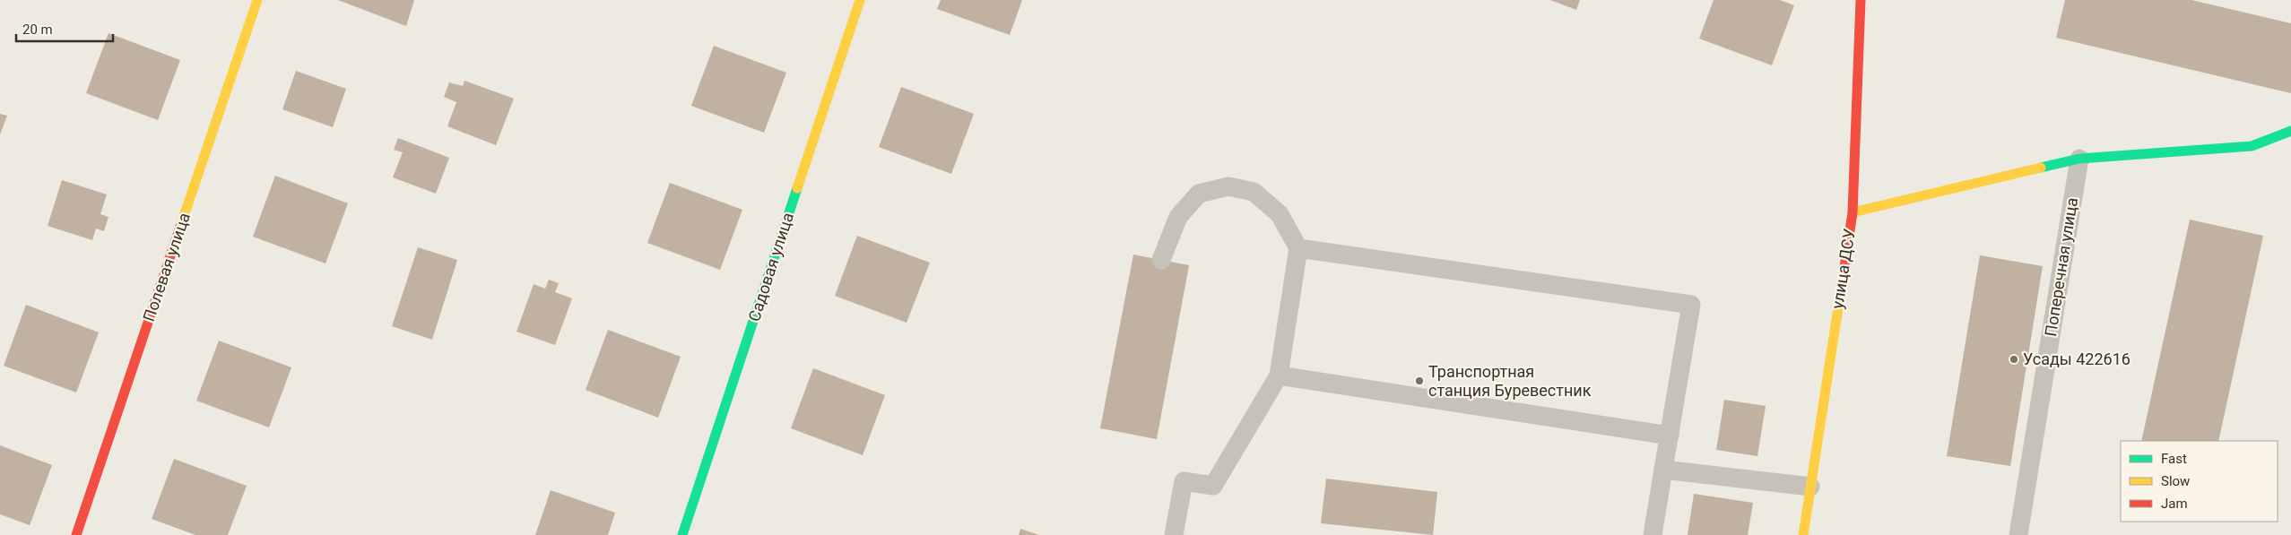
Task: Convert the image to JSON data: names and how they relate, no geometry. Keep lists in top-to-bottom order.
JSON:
{
  "streets": {
    "street": ["Полевая улица", "Садовая улица", "улица ДСУ"],
    "lane": ["Поперечная улица"]
  },
  "places": ["Усады 422616", "Транспортная станция Буревестник"],
  "legend": ["Fast", "Slow", "Jam"],
  "scale_bar": "20 m"
}
